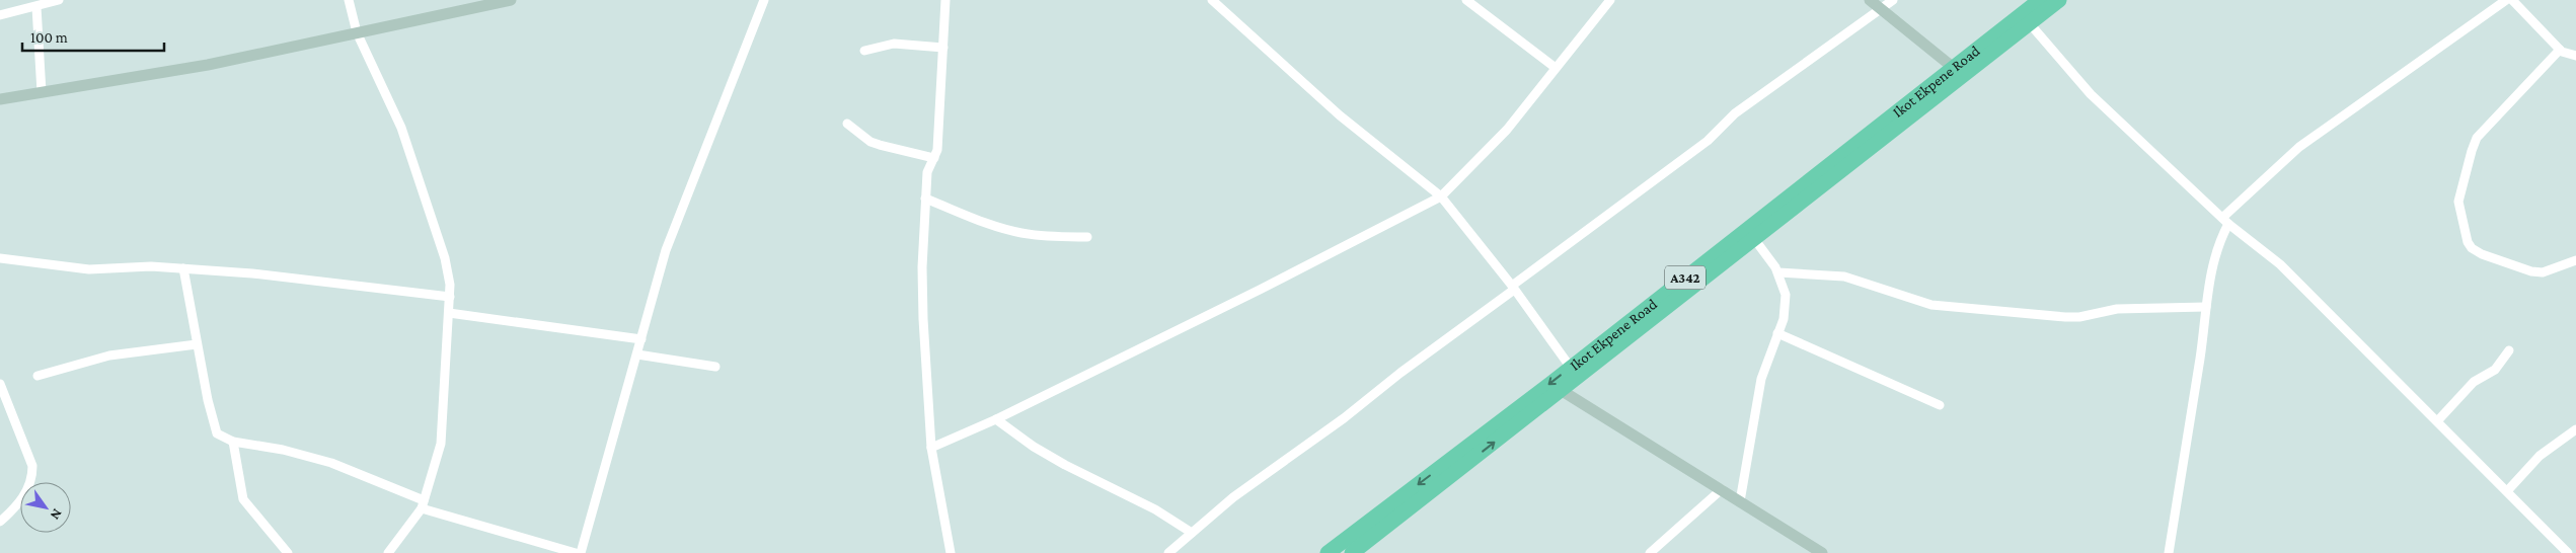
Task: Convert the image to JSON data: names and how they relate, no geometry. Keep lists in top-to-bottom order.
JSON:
{
  "streets": {
    "highway": ["Ikot Ekpene Road", "A342"]
  },
  "scale_bar": "100 m",
  "north": "bottom right"
}
